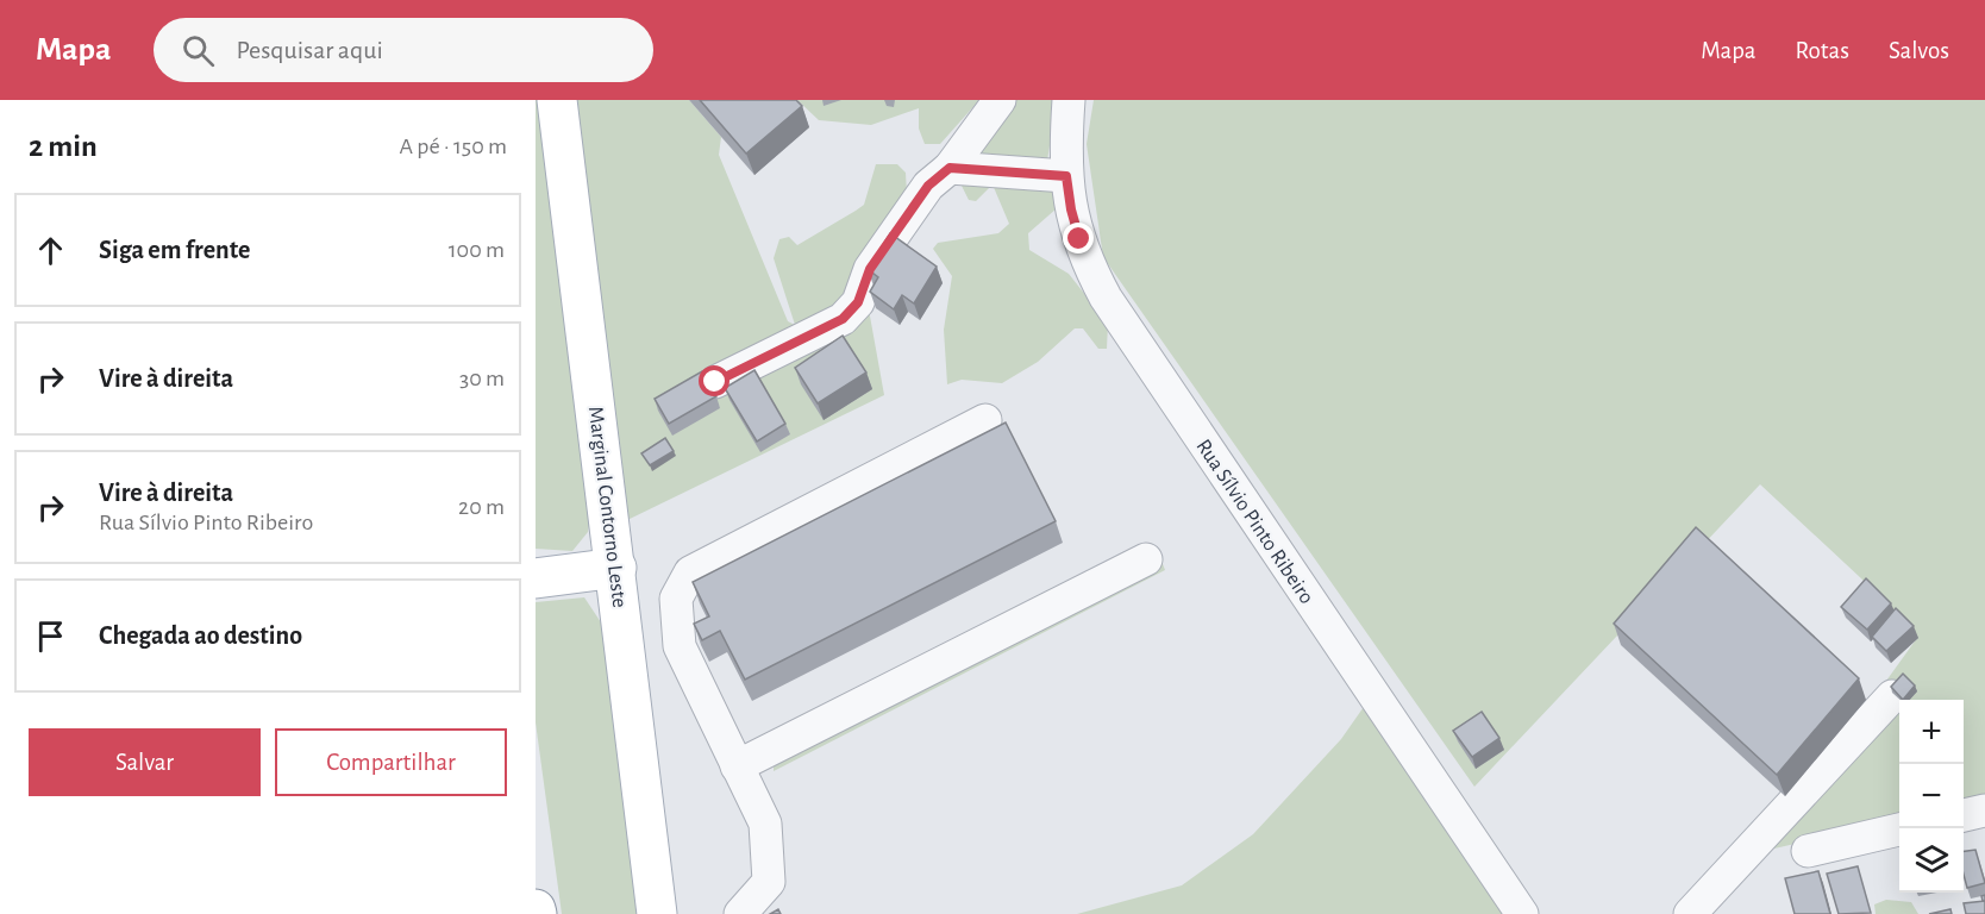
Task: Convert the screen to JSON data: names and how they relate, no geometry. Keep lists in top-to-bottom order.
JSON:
{
  "streets": {
    "main road": ["Marginal Contorno Leste"],
    "street": ["Rua Sílvio Pinto Ribeiro"]
  },
  "page": {
    "header": "Mapa",
    "search": "Pesquisar aqui",
    "nav": ["Mapa", "Rotas", "Salvos"],
    "heading": ["2 min", "A pé · 150 m"],
    "list": [
      ["Siga em frente", "100 m"],
      ["Vire à direita", "30 m"],
      ["Vire à direita", "Rua Sílvio Pinto Ribeiro", "20 m"],
      "Chegada ao destino"
    ],
    "map_buttons": ["+", "−"],
    "buttons": ["Salvar", "Compartilhar"]
  }
}
